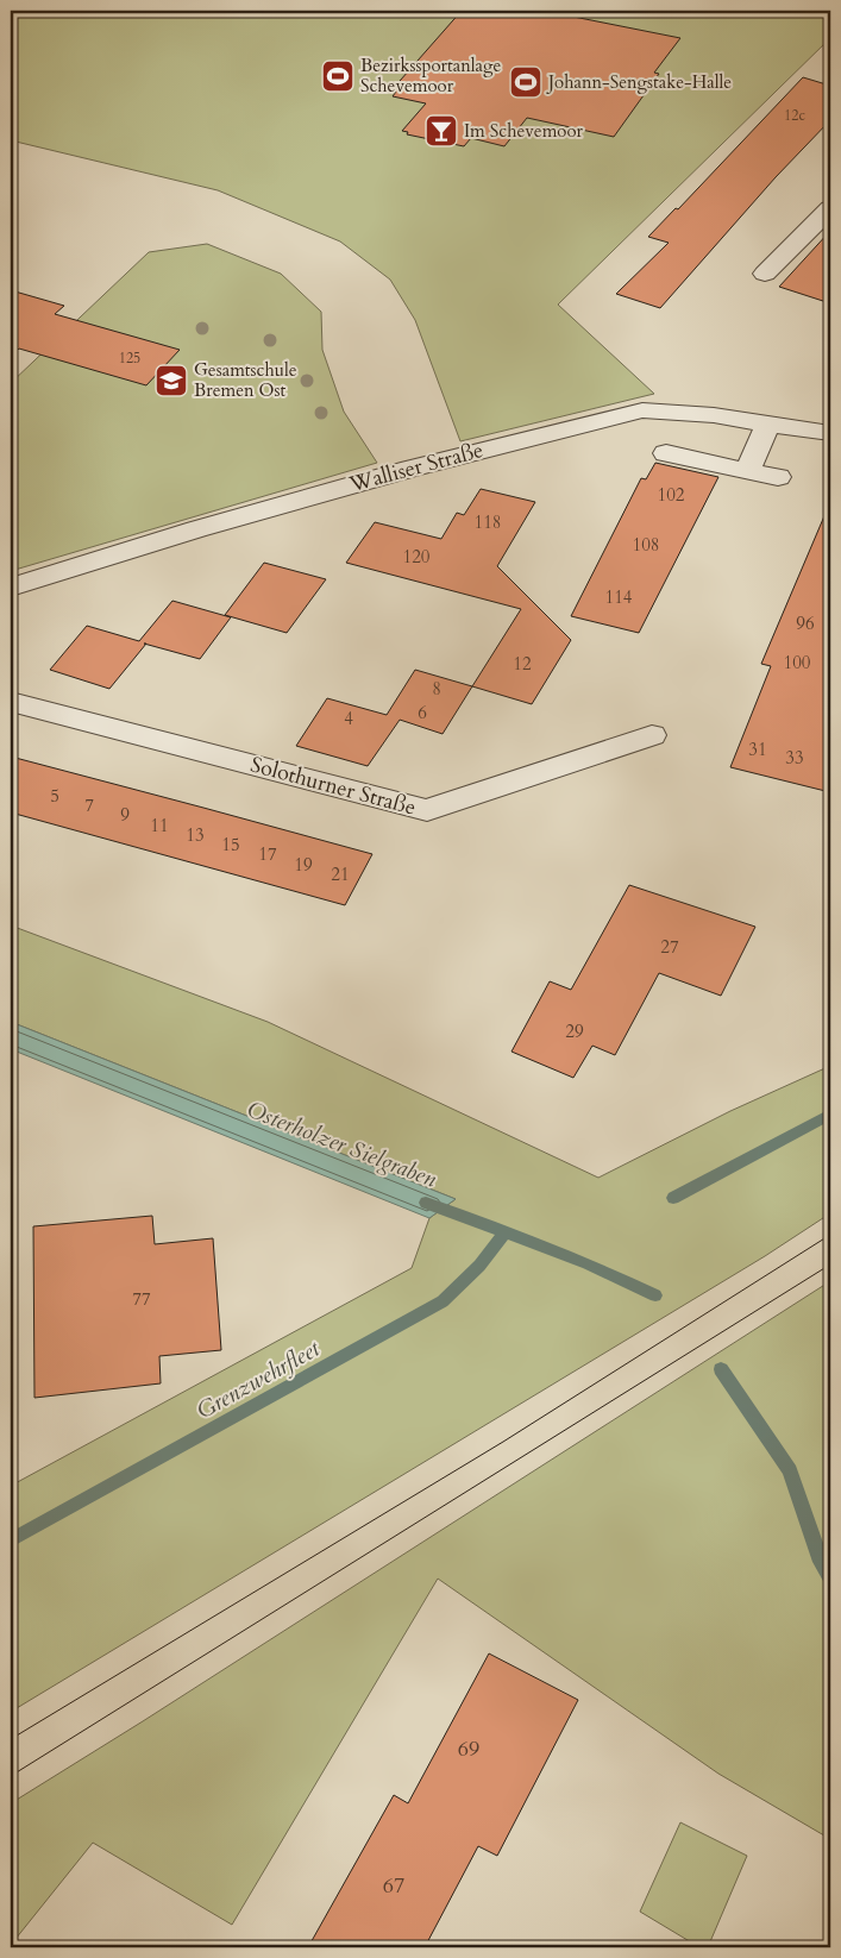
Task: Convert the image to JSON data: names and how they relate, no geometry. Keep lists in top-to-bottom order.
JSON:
{
  "streets": {
    "street": ["Walliser Straße", "Solothurner Straße"]
  },
  "water": ["Osterholzer Sielgraben", "Grenzwehrfleet"],
  "places": {
    "sports": ["Bezirkssportanlage Schevemoor", "Johann-Sengstake-Halle"],
    "bar": ["Im Schevemoor"],
    "school or university": ["Gesamtschule Bremen Ost"]
  },
  "house_numbers": [
    "12c",
    "125",
    "102",
    "118",
    "108",
    "120",
    "114",
    "96",
    "100",
    "12",
    "8",
    "6",
    "4",
    "31",
    "33",
    "5",
    "7",
    "9",
    "11",
    "13",
    "15",
    "17",
    "19",
    "21",
    "27",
    "29",
    "77",
    "69",
    "67"
  ]
}
